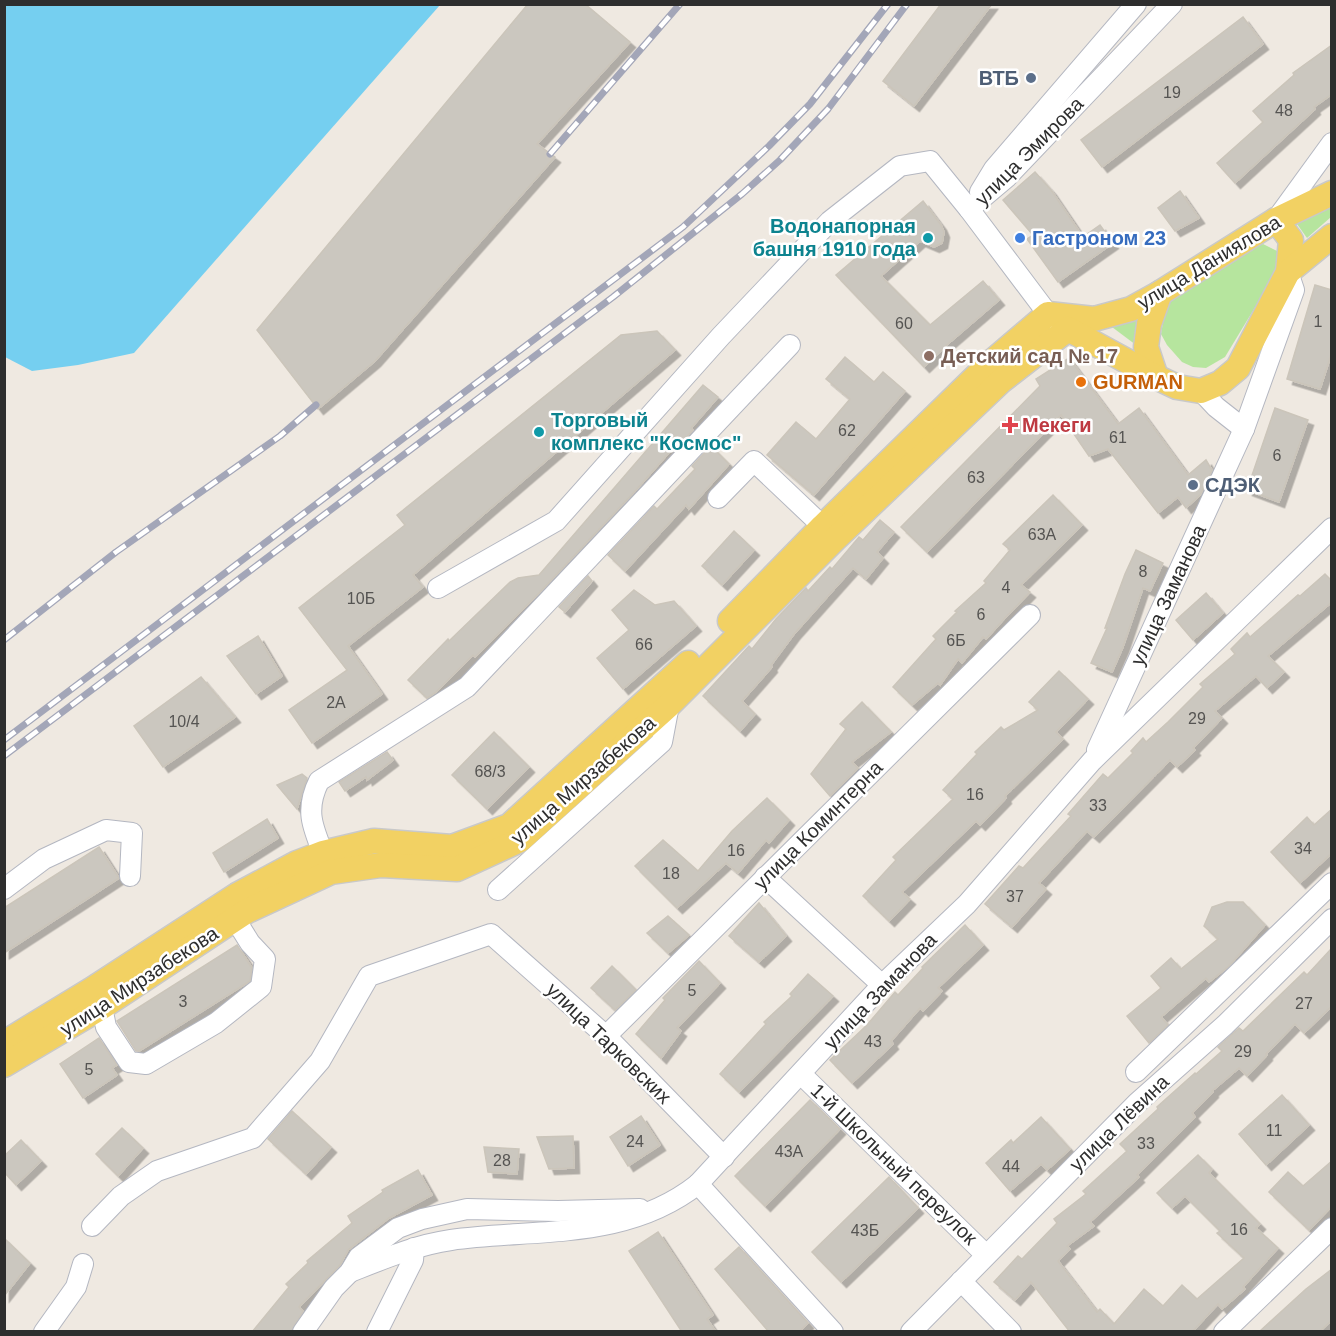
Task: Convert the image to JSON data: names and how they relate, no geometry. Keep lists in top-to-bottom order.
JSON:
{
  "streets": {
    "main road": ["улица Даниялова", "улица Мирзабекова"],
    "street": [
      "улица Эмирова",
      "улица Заманова",
      "улица Коминтерна",
      "улица Тарковских",
      "улица Лёвина",
      "1-й Школьный переулок"
    ]
  },
  "crossings": [
    ["улица Даниялова", "улица Мирзабекова"],
    ["улица Заманова", "улица Тарковских"],
    ["улица Заманова", "1-й Школьный переулок"],
    ["улица Коминтерна", "улица Тарковских"],
    ["улица Лёвина", "1-й Школьный переулок"]
  ],
  "places": {
    "other": [
      "ВТБ",
      "Водонапорная башня 1910 года",
      "Гастроном 23",
      "Детский сад № 17",
      "GURMAN",
      "Торговый комплекс \"Космос\"",
      "СДЭК"
    ],
    "health": ["Мекеги"]
  },
  "house_numbers": [
    "19",
    "48",
    "1",
    "60",
    "62",
    "61",
    "6",
    "63",
    "63А",
    "8",
    "4",
    "10Б",
    "6",
    "6Б",
    "66",
    "2А",
    "29",
    "10/4",
    "68/3",
    "16",
    "33",
    "34",
    "16",
    "18",
    "37",
    "5",
    "3",
    "27",
    "43",
    "29",
    "5",
    "11",
    "24",
    "33",
    "43А",
    "28",
    "44",
    "16",
    "43Б"
  ]
}
